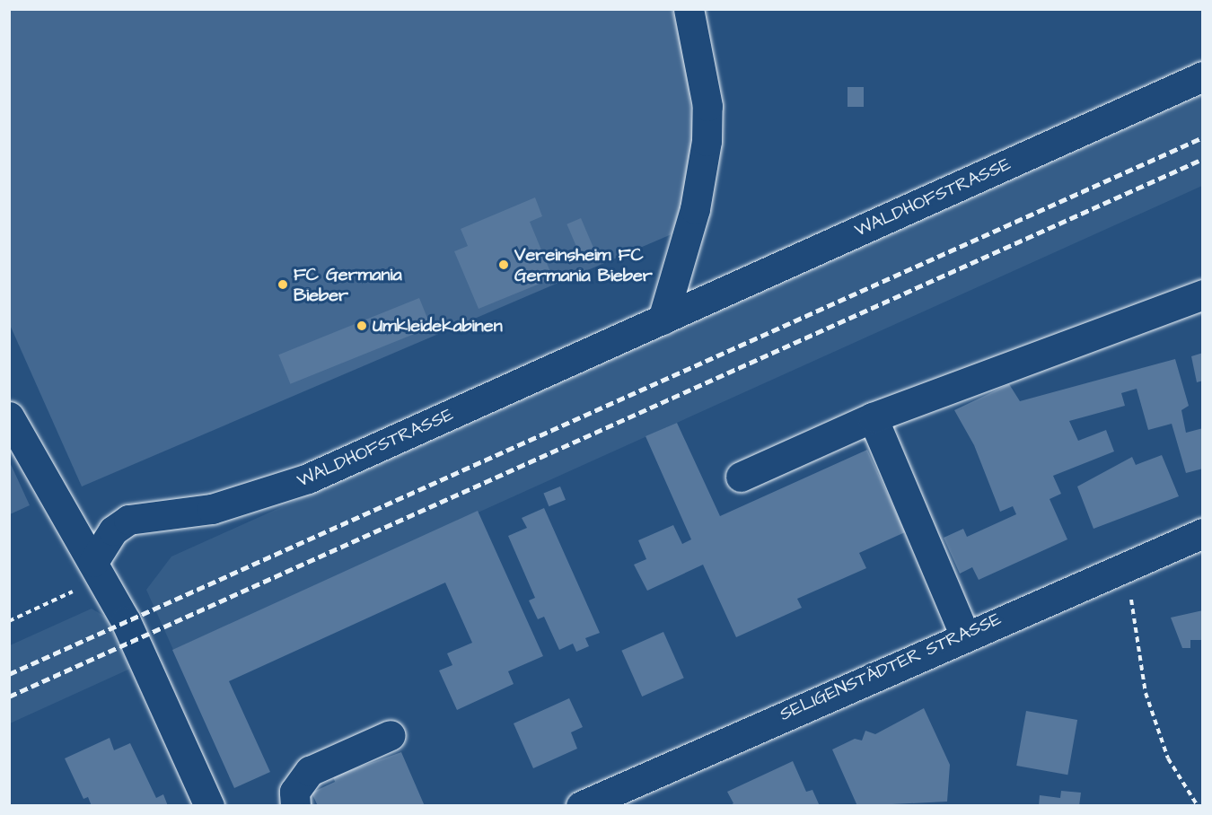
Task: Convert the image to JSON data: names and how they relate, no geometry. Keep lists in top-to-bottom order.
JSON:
{
  "streets": {
    "street": ["WALDHOFSTRASSE", "SELIGENSTÄDTER STRASSE"]
  },
  "places": ["Vereinsheim FC Germania Bieber", "FC Germania Bieber", "Umkleidekabinen"]
}
